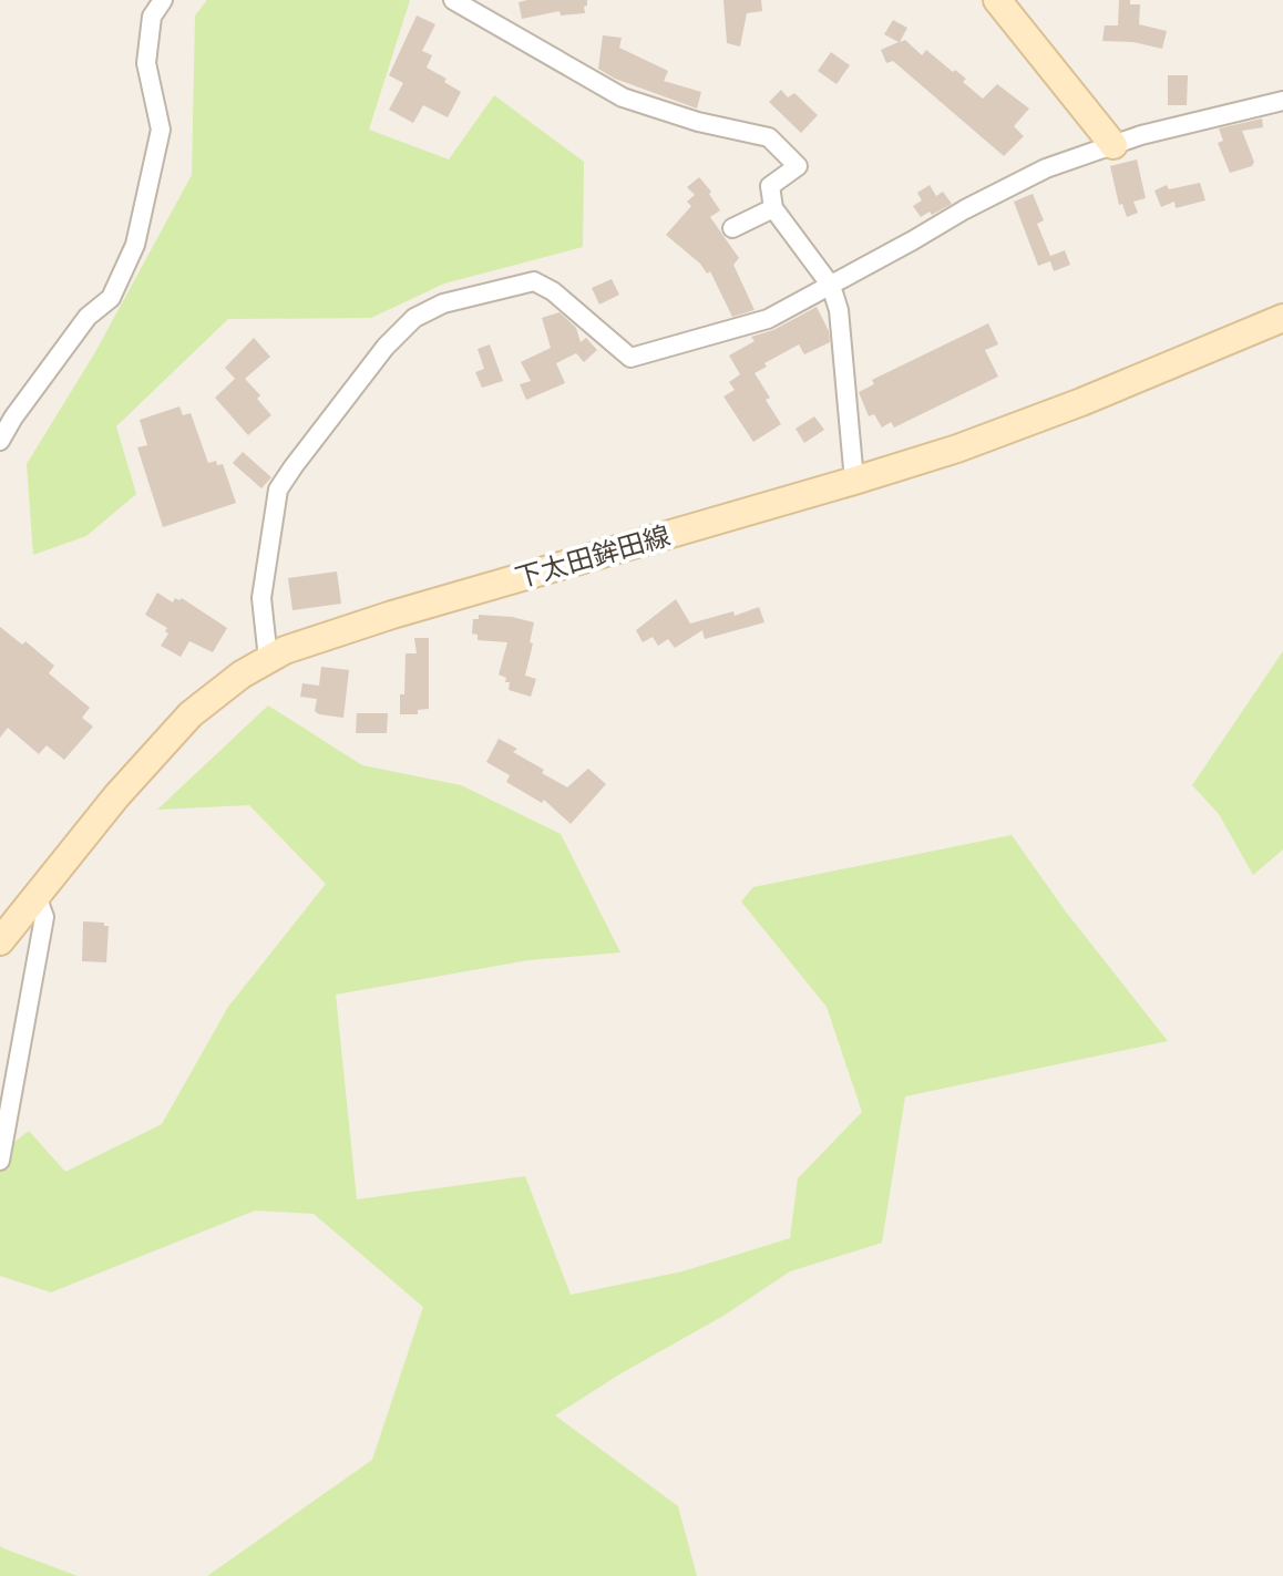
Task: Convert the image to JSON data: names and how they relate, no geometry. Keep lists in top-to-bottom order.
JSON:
{
  "streets": {
    "main road": ["下太田鉾田線"]
  }
}
